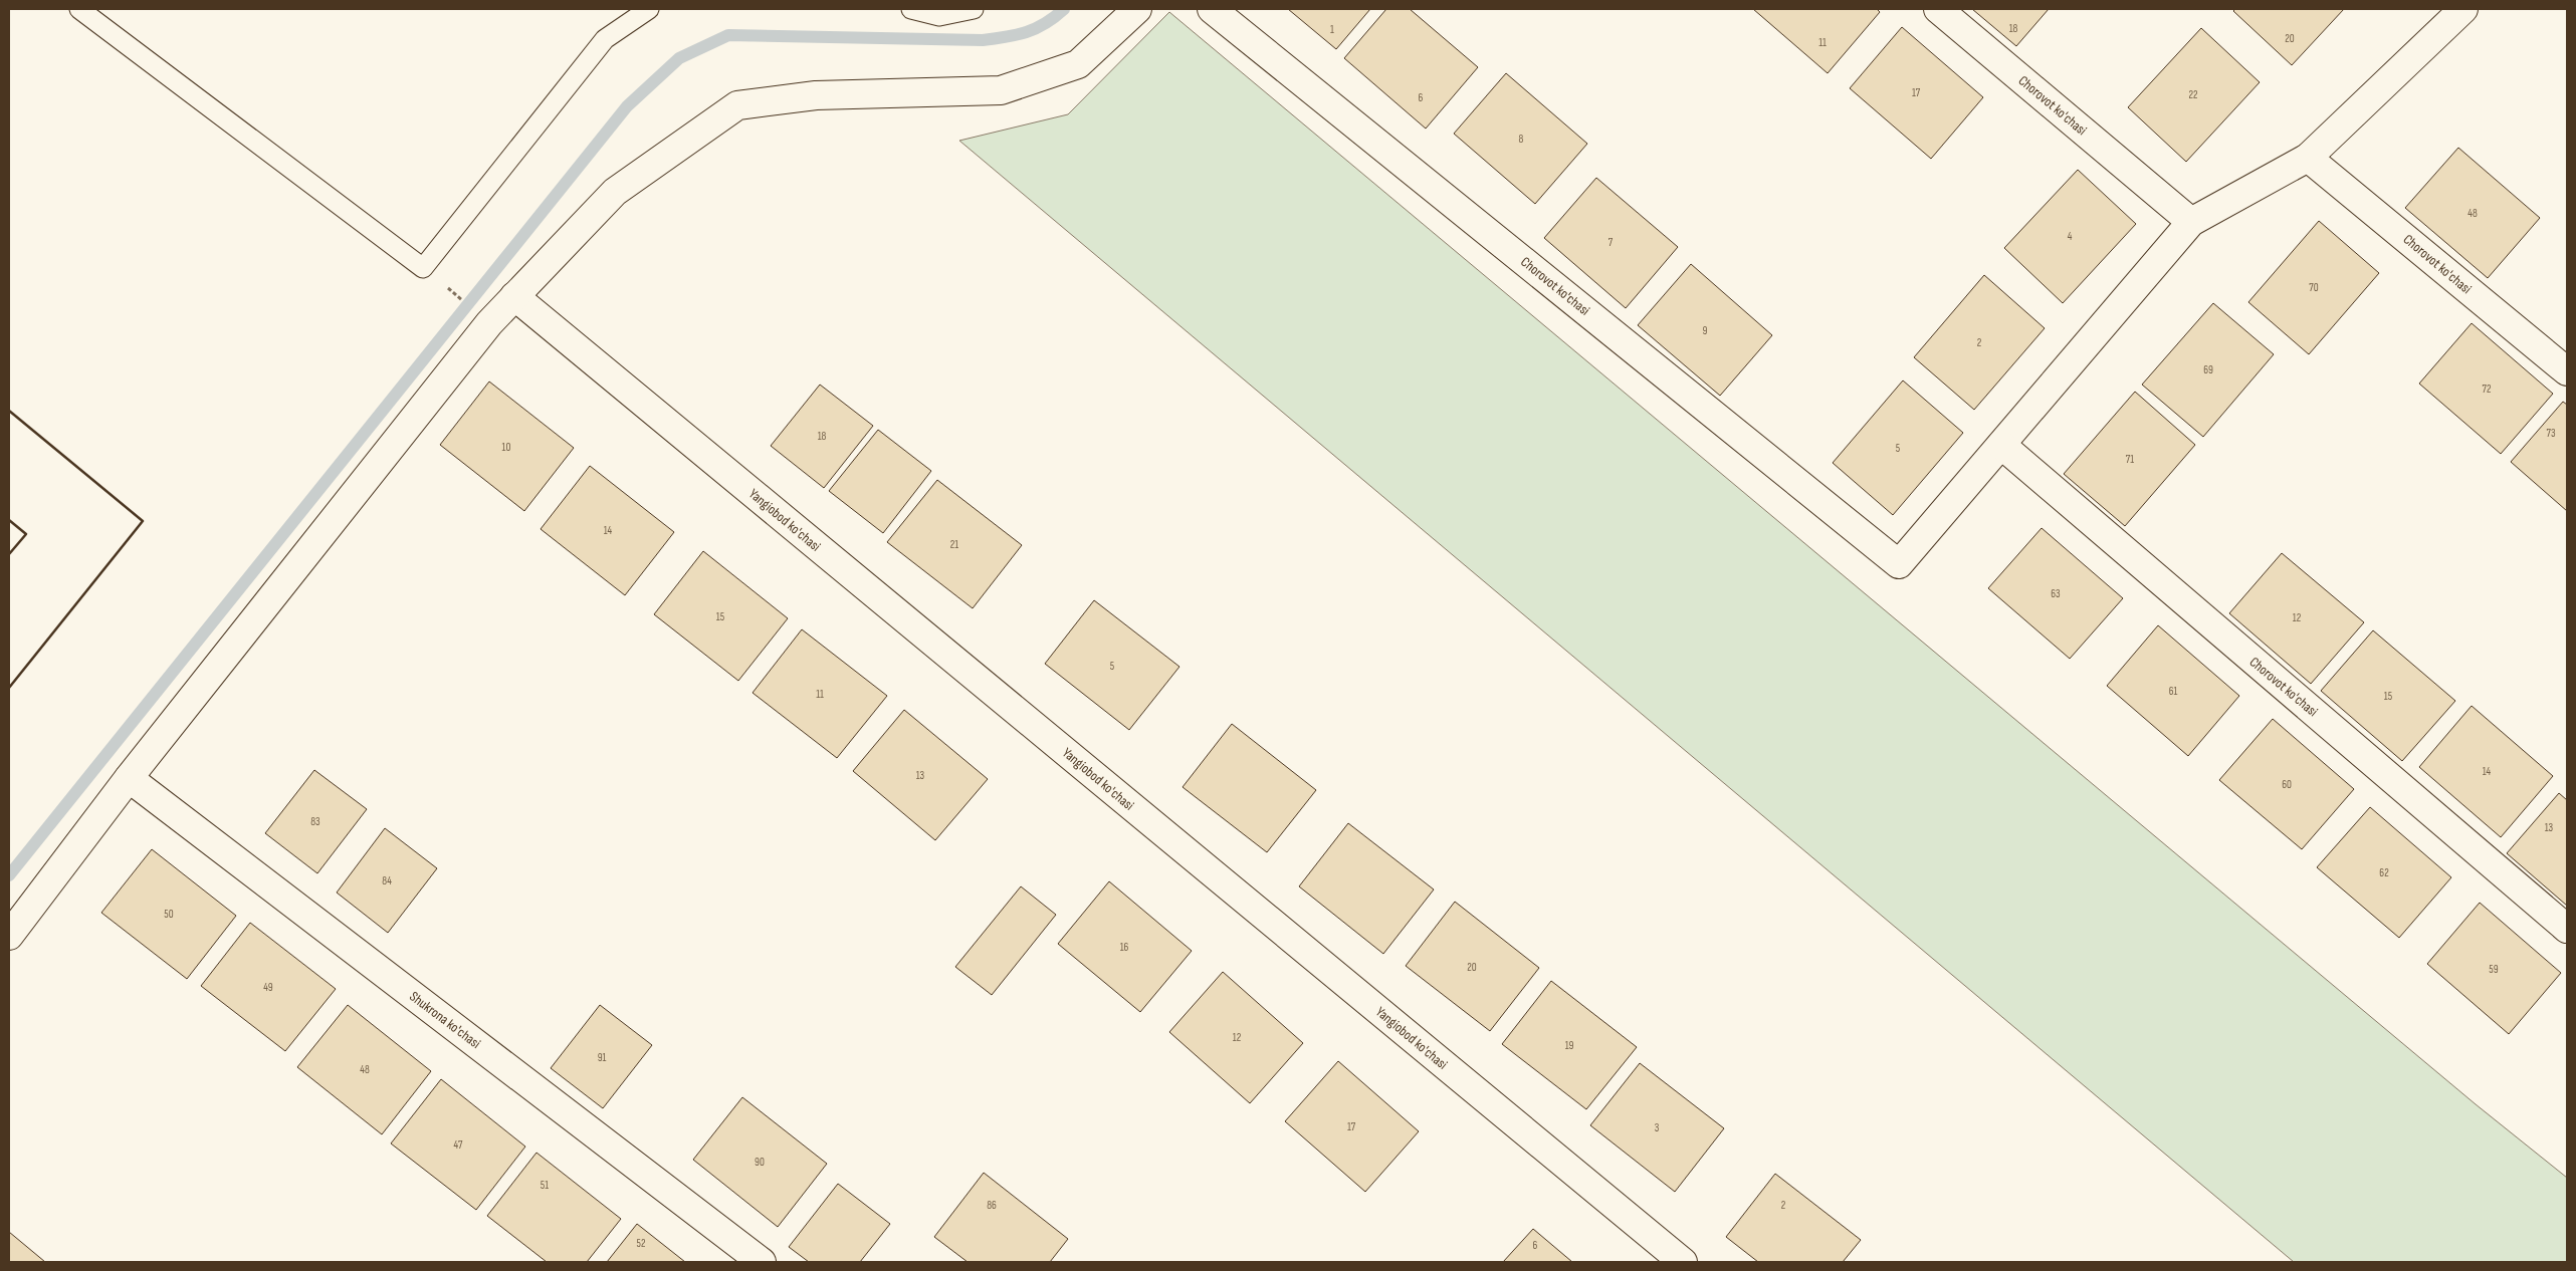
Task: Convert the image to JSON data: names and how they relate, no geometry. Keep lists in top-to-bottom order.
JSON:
{
  "streets": {
    "street": ["Chorovot ko'chasi", "Yangiobod ko'chasi", "Shukrona ko'chasi"]
  },
  "house_numbers": [
    "18",
    "1",
    "20",
    "11",
    "17",
    "22",
    "6",
    "8",
    "48",
    "4",
    "7",
    "70",
    "9",
    "2",
    "69",
    "72",
    "73",
    "18",
    "10",
    "5",
    "71",
    "14",
    "21",
    "63",
    "15",
    "12",
    "5",
    "61",
    "11",
    "15",
    "14",
    "13",
    "60",
    "83",
    "13",
    "62",
    "84",
    "50",
    "16",
    "20",
    "59",
    "49",
    "12",
    "19",
    "91",
    "48",
    "17",
    "3",
    "47",
    "90",
    "51",
    "86",
    "2",
    "52",
    "6"
  ]
}
